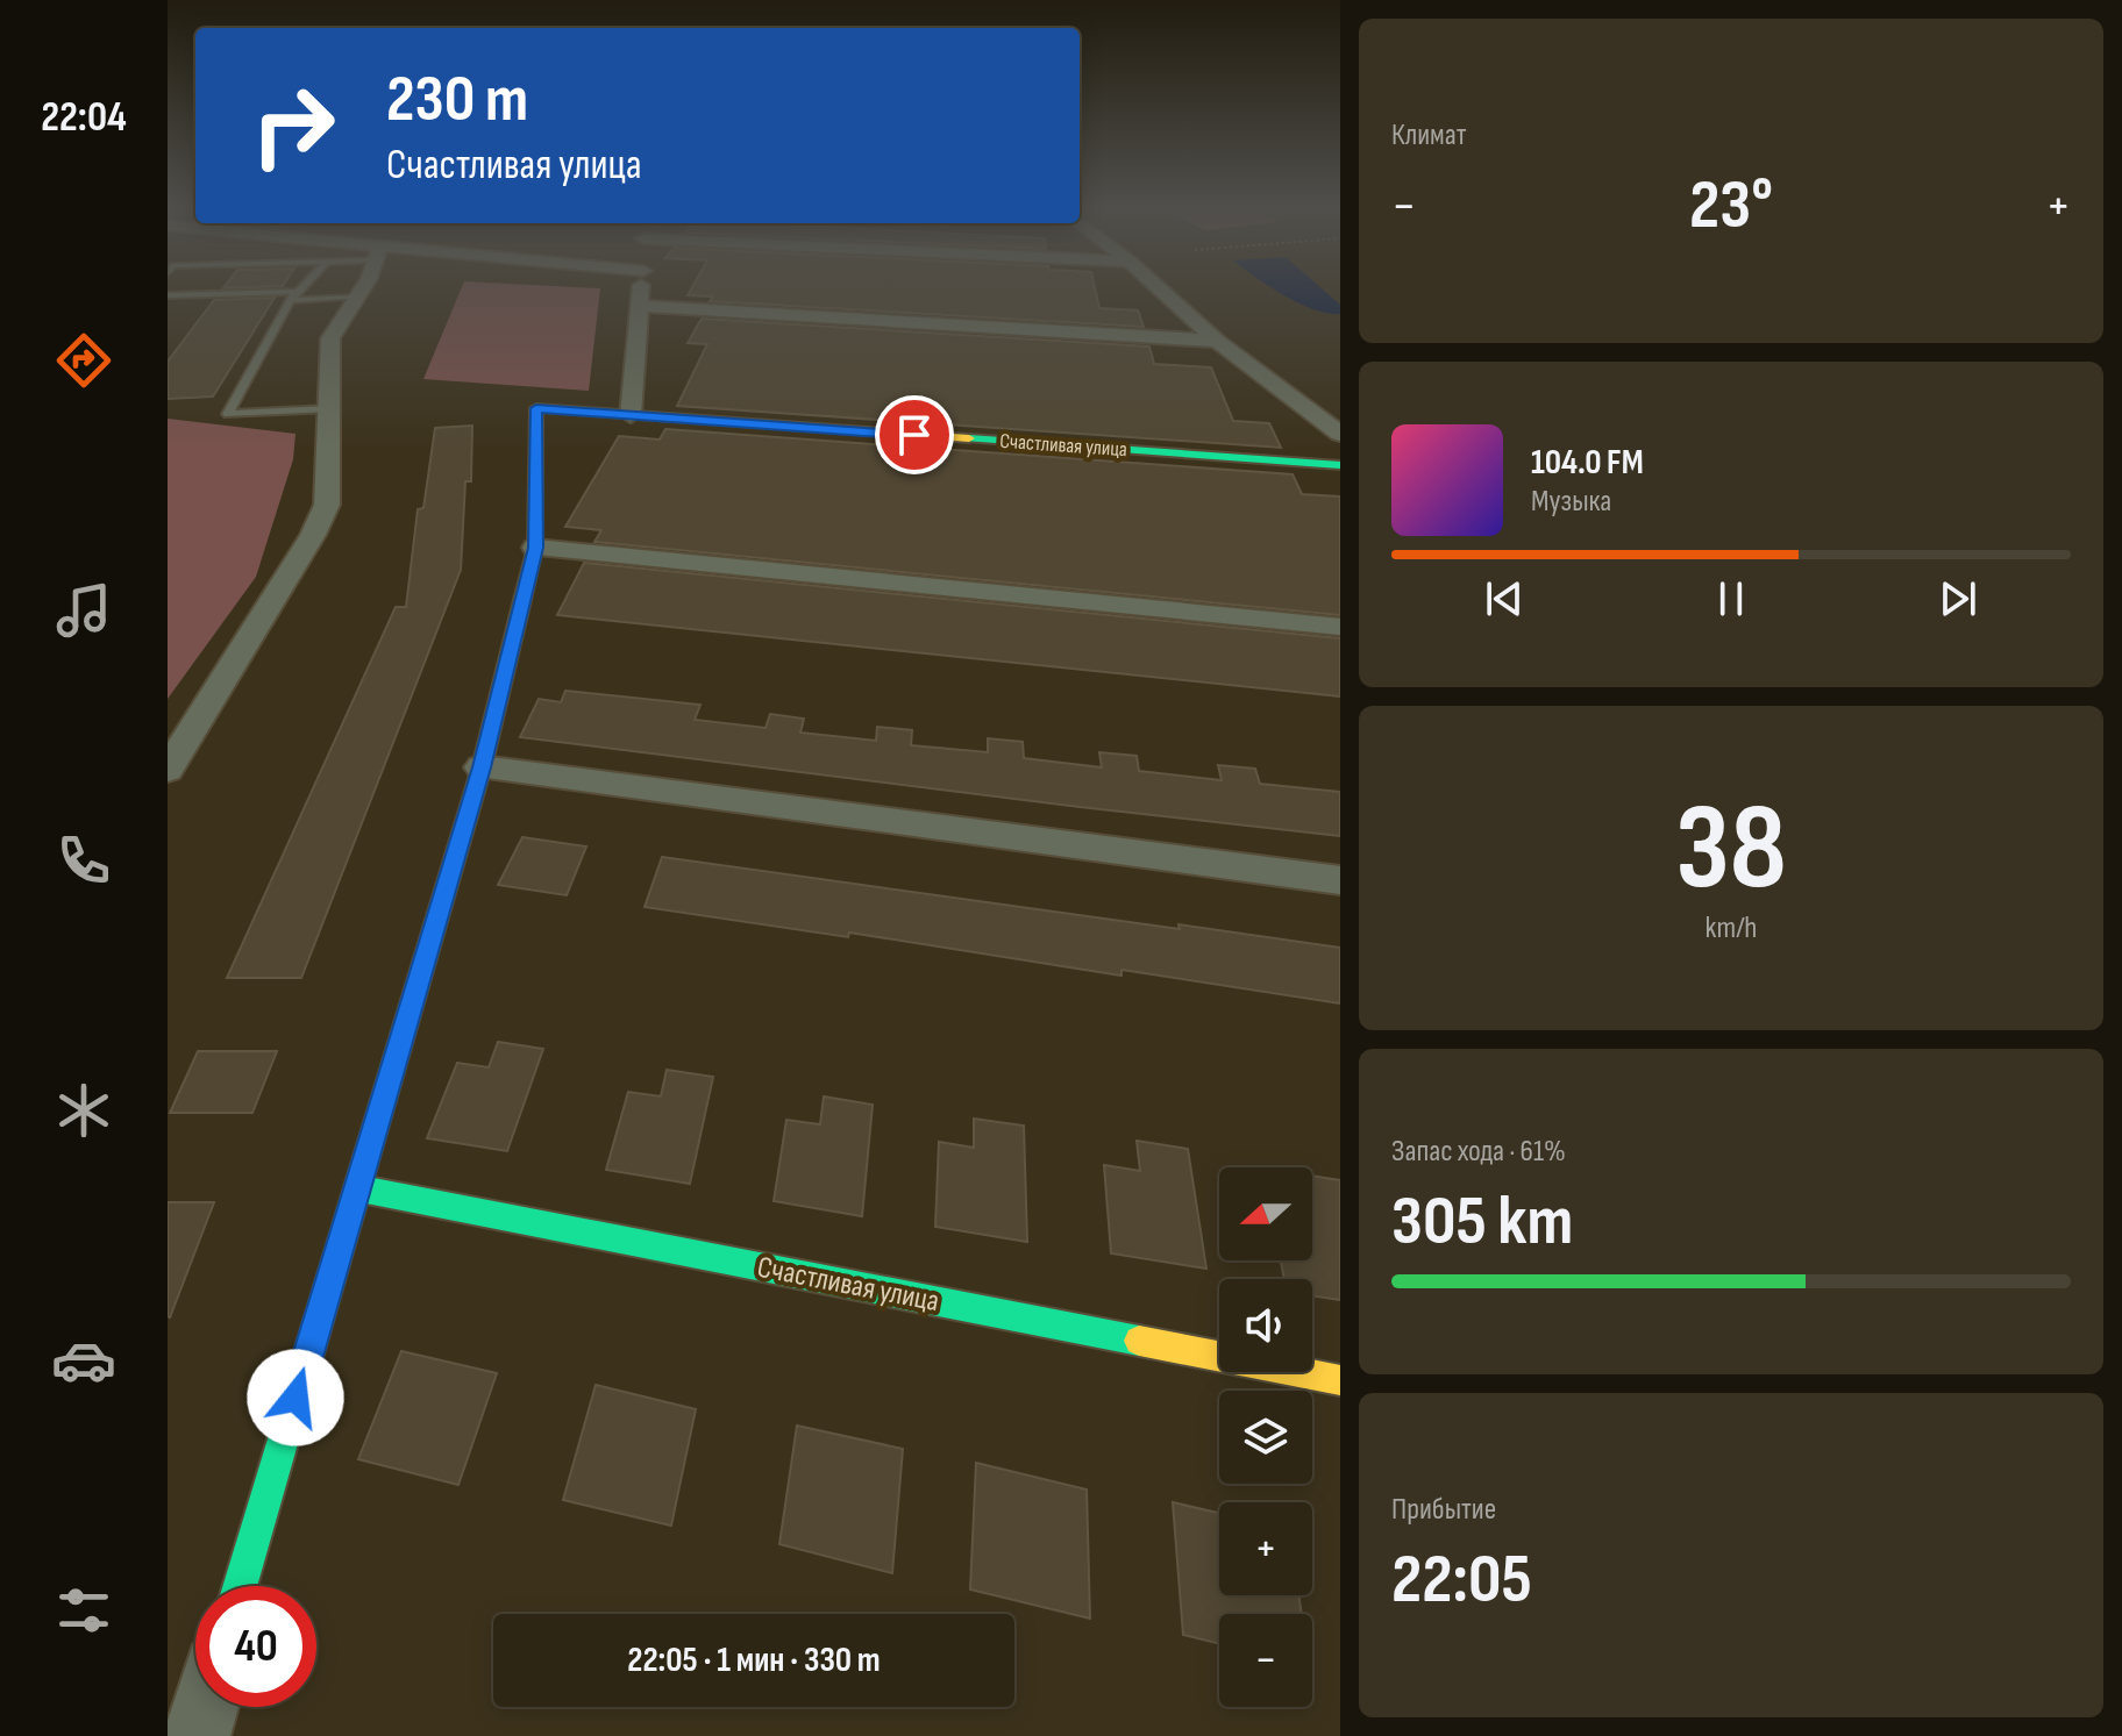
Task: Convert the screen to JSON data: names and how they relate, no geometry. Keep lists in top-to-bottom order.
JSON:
{
  "streets": {
    "street": ["Счастливая улица"]
  },
  "north": "left",
  "page": {
    "tabs": "22:04",
    "tile": [
      "Климат",
      ["38", "km/h"],
      ["Запас хода · 61%", "305 km"],
      ["Прибытие", "22:05"]
    ],
    "turn": ["230 m", "Счастливая улица"],
    "heat": ["−", "23°", "+"],
    "song": ["104.0 FM", "Музыка"],
    "map_buttons": ["+", "−"],
    "limit": "40",
    "trip": "22:05 · 1 мин · 330 m"
  }
}
